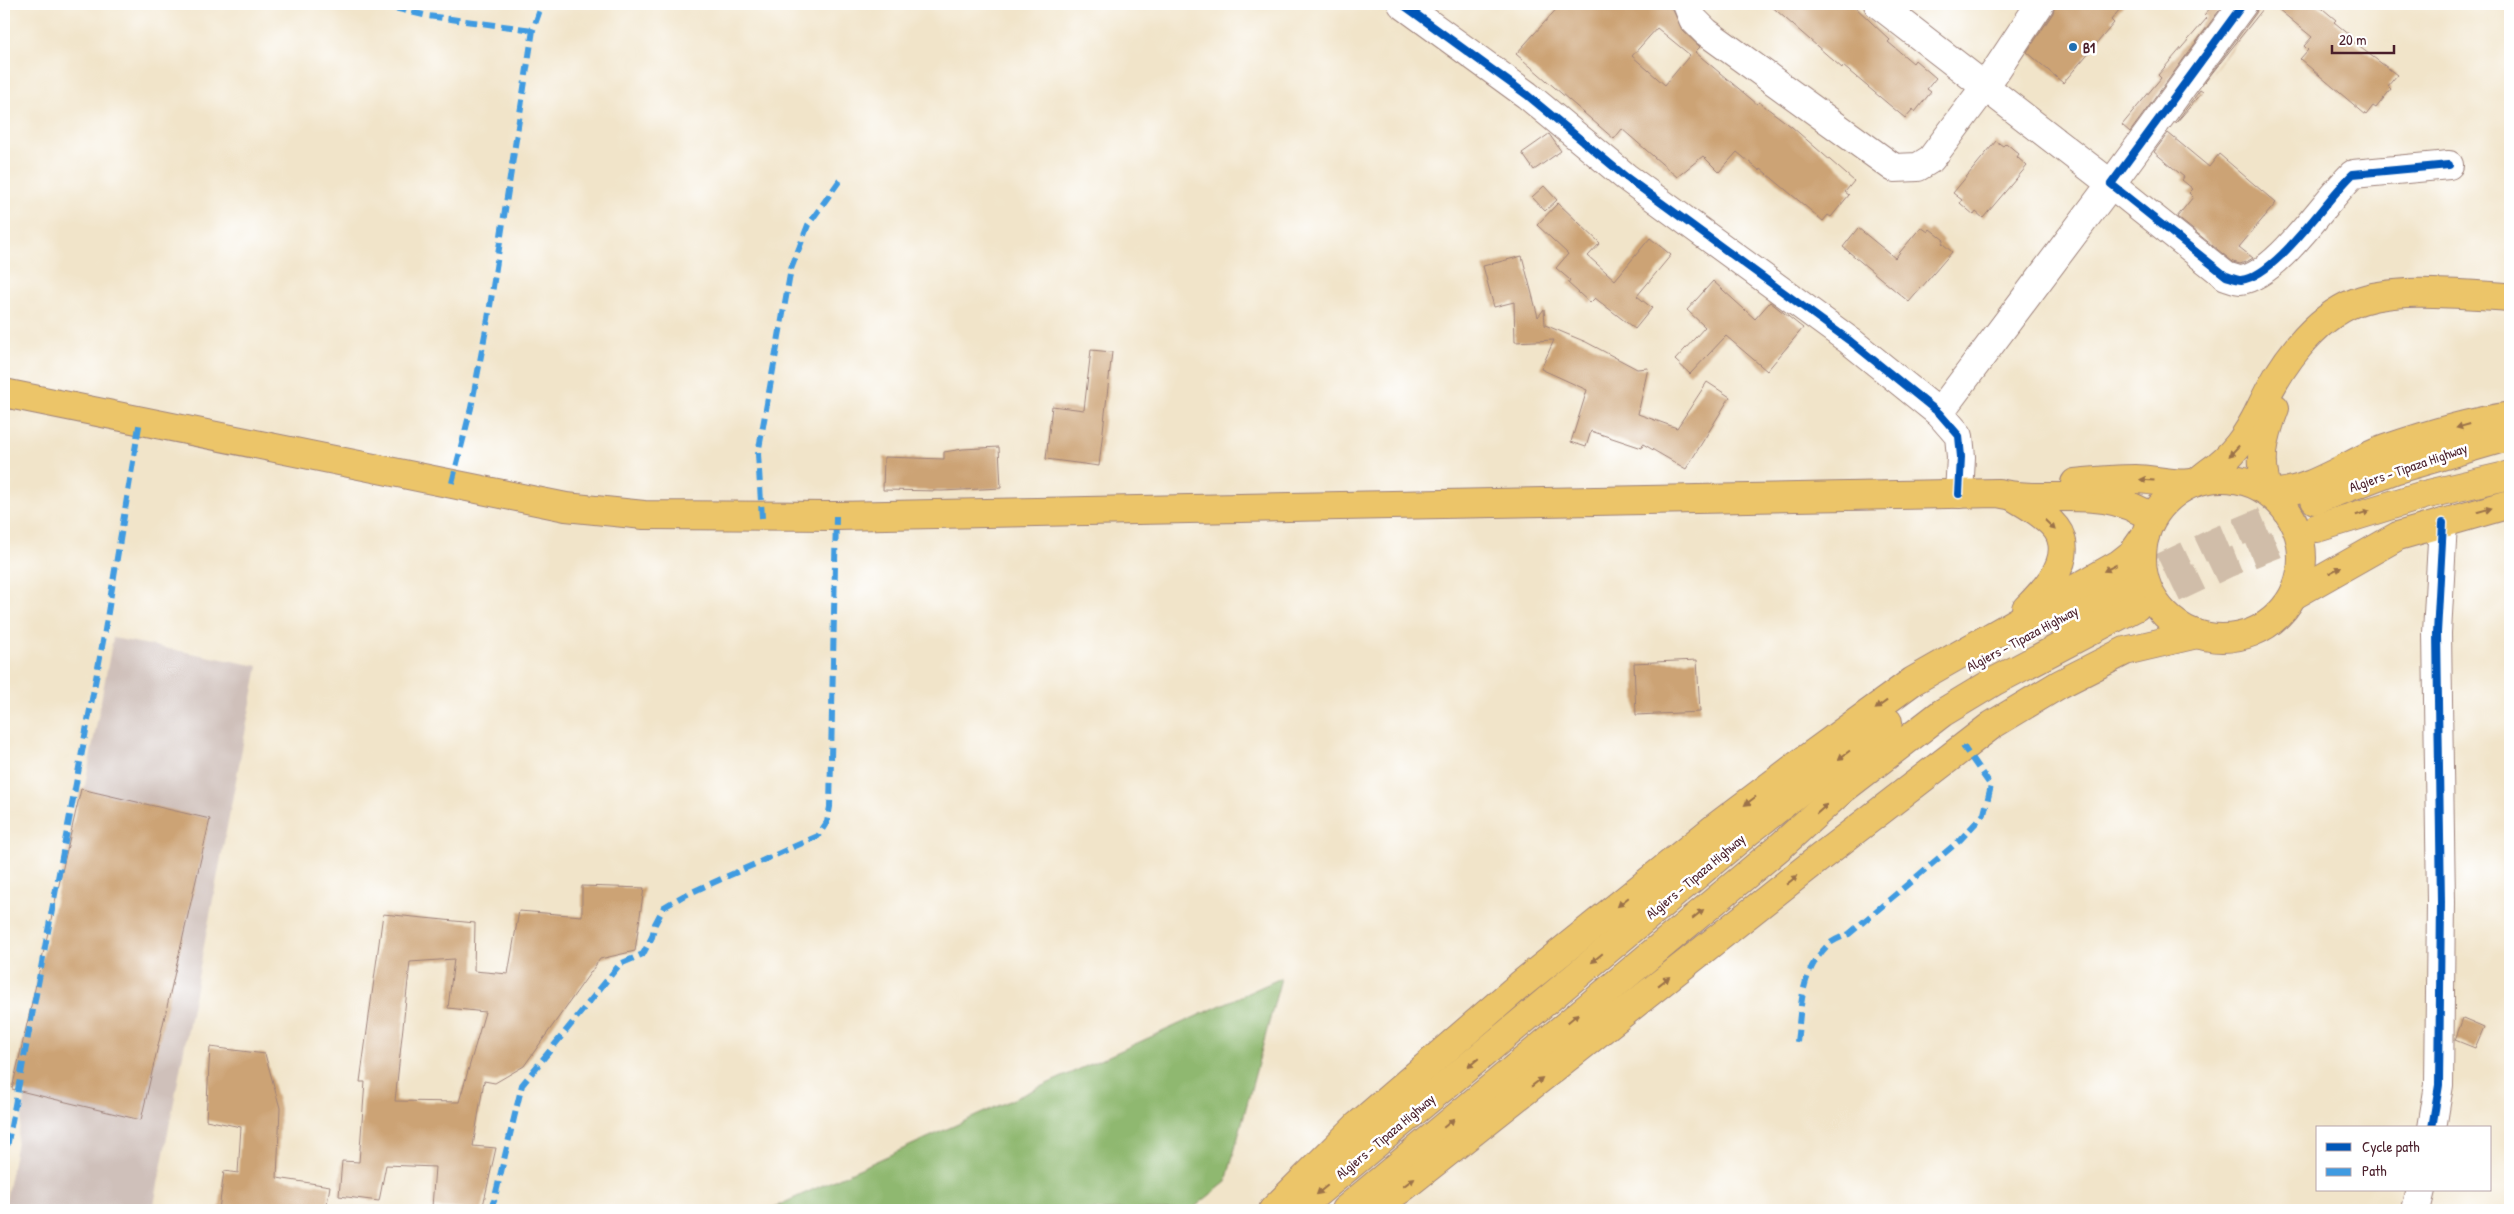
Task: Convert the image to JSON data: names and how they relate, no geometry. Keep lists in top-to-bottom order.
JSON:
{
  "streets": {
    "main road": ["Algiers - Tipaza Highway"]
  },
  "places": ["B1"],
  "legend": ["Cycle path", "Path"],
  "scale_bar": "20 m"
}
